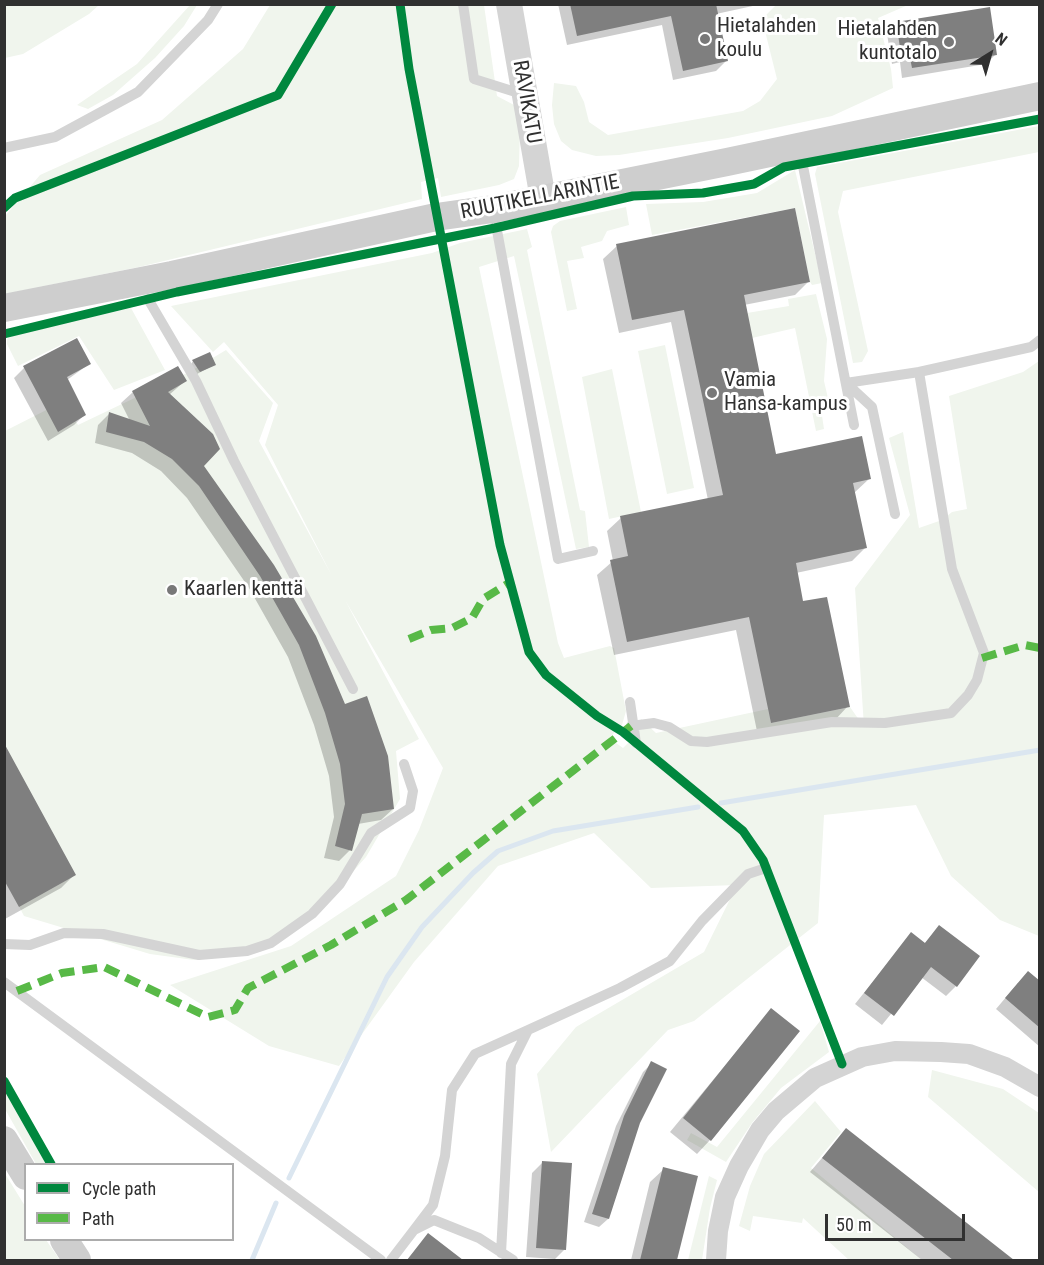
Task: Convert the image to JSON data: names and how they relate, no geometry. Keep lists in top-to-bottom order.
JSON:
{
  "streets": {
    "main road": ["RUUTIKELLARINTIE"],
    "street": ["RAVIKATU"]
  },
  "crossings": [
    ["RAVIKATU", "RUUTIKELLARINTIE"]
  ],
  "places": [
    "Hietalahden koulu",
    "Hietalahden kuntotalo",
    "Vamia Hansa-kampus",
    "Kaarlen kenttä"
  ],
  "legend": ["Cycle path", "Path"],
  "scale_bar": "50 m",
  "north": "top right"
}
